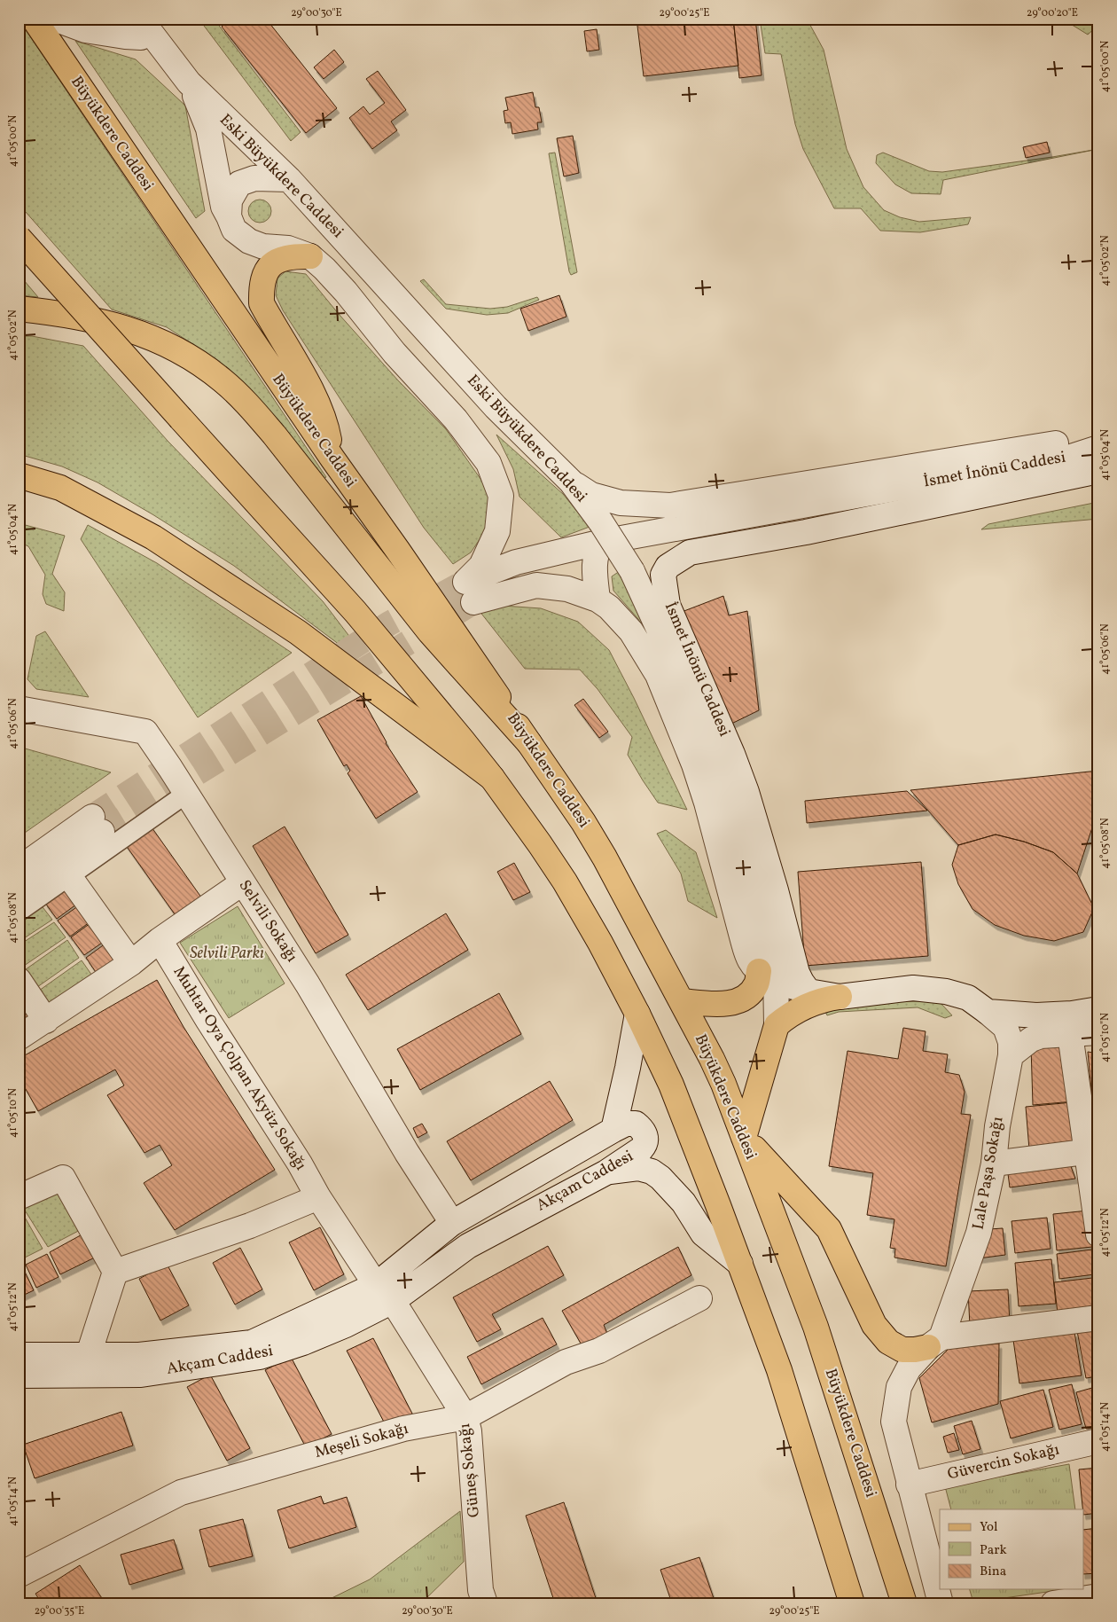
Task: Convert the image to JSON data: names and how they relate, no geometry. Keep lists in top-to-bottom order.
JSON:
{
  "streets": {
    "main road": ["Büyükdere Caddesi"],
    "street": [
      "Eski Büyükdere Caddesi",
      "İsmet İnönü Caddesi",
      "Selvili Sokağı",
      "Muhtar Oya Çolpan Akyüz Sokağı",
      "Lale Paşa Sokağı",
      "Akçam Caddesi",
      "Meşeli Sokağı",
      "Güvercin Sokağı",
      "Güneş Sokağı"
    ]
  },
  "crossings": [
    ["Eski Büyükdere Caddesi", "İsmet İnönü Caddesi"],
    ["Eski Büyükdere Caddesi", "Lale Paşa Sokağı"],
    ["İsmet İnönü Caddesi", "Lale Paşa Sokağı"],
    ["Selvili Sokağı", "Akçam Caddesi"],
    ["Muhtar Oya Çolpan Akyüz Sokağı", "Akçam Caddesi"],
    ["Muhtar Oya Çolpan Akyüz Sokağı", "Güneş Sokağı"],
    ["Akçam Caddesi", "Güneş Sokağı"],
    ["Meşeli Sokağı", "Güneş Sokağı"]
  ],
  "parks": ["Selvili Parkı"],
  "legend": ["Yol", "Park", "Bina"],
  "coordinates": [
    "29°00'30\"E",
    "29°00'25\"E",
    "29°00'20\"E",
    "41°05'00\"N",
    "41°05'02\"N",
    "41°05'04\"N",
    "41°05'06\"N",
    "41°05'08\"N",
    "41°05'10\"N",
    "41°05'12\"N",
    "41°05'14\"N",
    "29°00'35\"E"
  ]
}
